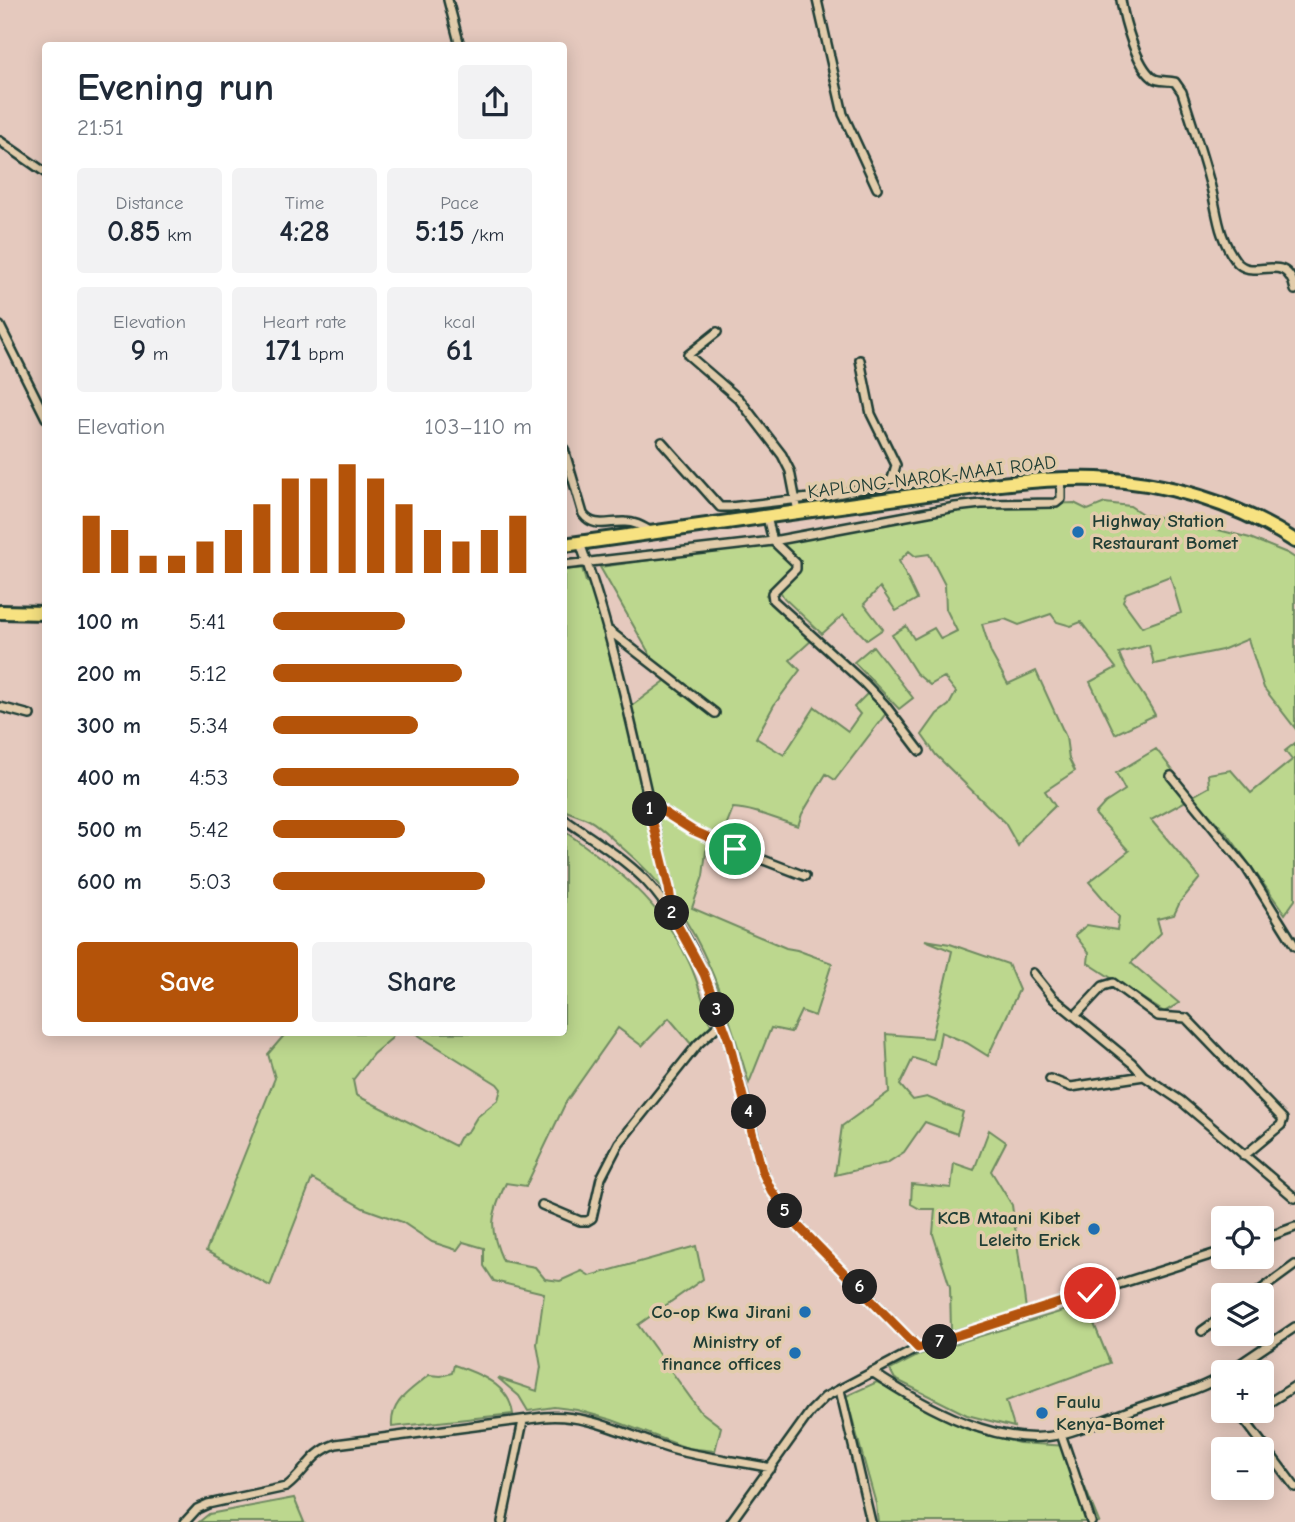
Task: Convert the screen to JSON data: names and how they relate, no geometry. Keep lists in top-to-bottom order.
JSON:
{
  "streets": {
    "highway": ["KAPLONG-NAROK-MAAI ROAD"]
  },
  "places": [
    "Highway Station Restaurant Bomet",
    "KCB Mtaani Kibet Leleito Erick",
    "Co-op Kwa Jirani",
    "Ministry of finance offices",
    "Faulu Kenya-Bomet"
  ],
  "page": {
    "heading": ["Evening run", "21:51"],
    "stats": [
      ["Distance", "0.85 km"],
      ["Time", "4:28"],
      ["Pace", "5:15 /km"],
      ["Elevation", "9 m"],
      ["Heart rate", "171 bpm"],
      ["kcal", "61"]
    ],
    "chart": ["Elevation", "103–110 m"],
    "list": [
      {
        "name": "100 m",
        "note": "5:41"
      },
      {
        "name": "200 m",
        "note": "5:12"
      },
      {
        "name": "300 m",
        "note": "5:34"
      },
      {
        "name": "400 m",
        "note": "4:53"
      },
      {
        "name": "500 m",
        "note": "5:42"
      },
      {
        "name": "600 m",
        "note": "5:03"
      }
    ],
    "pins": [
      "1",
      "2",
      "3",
      "4",
      "5",
      "6",
      "7"
    ],
    "buttons": ["Save", "Share"],
    "map_buttons": ["+", "−"]
  }
}
